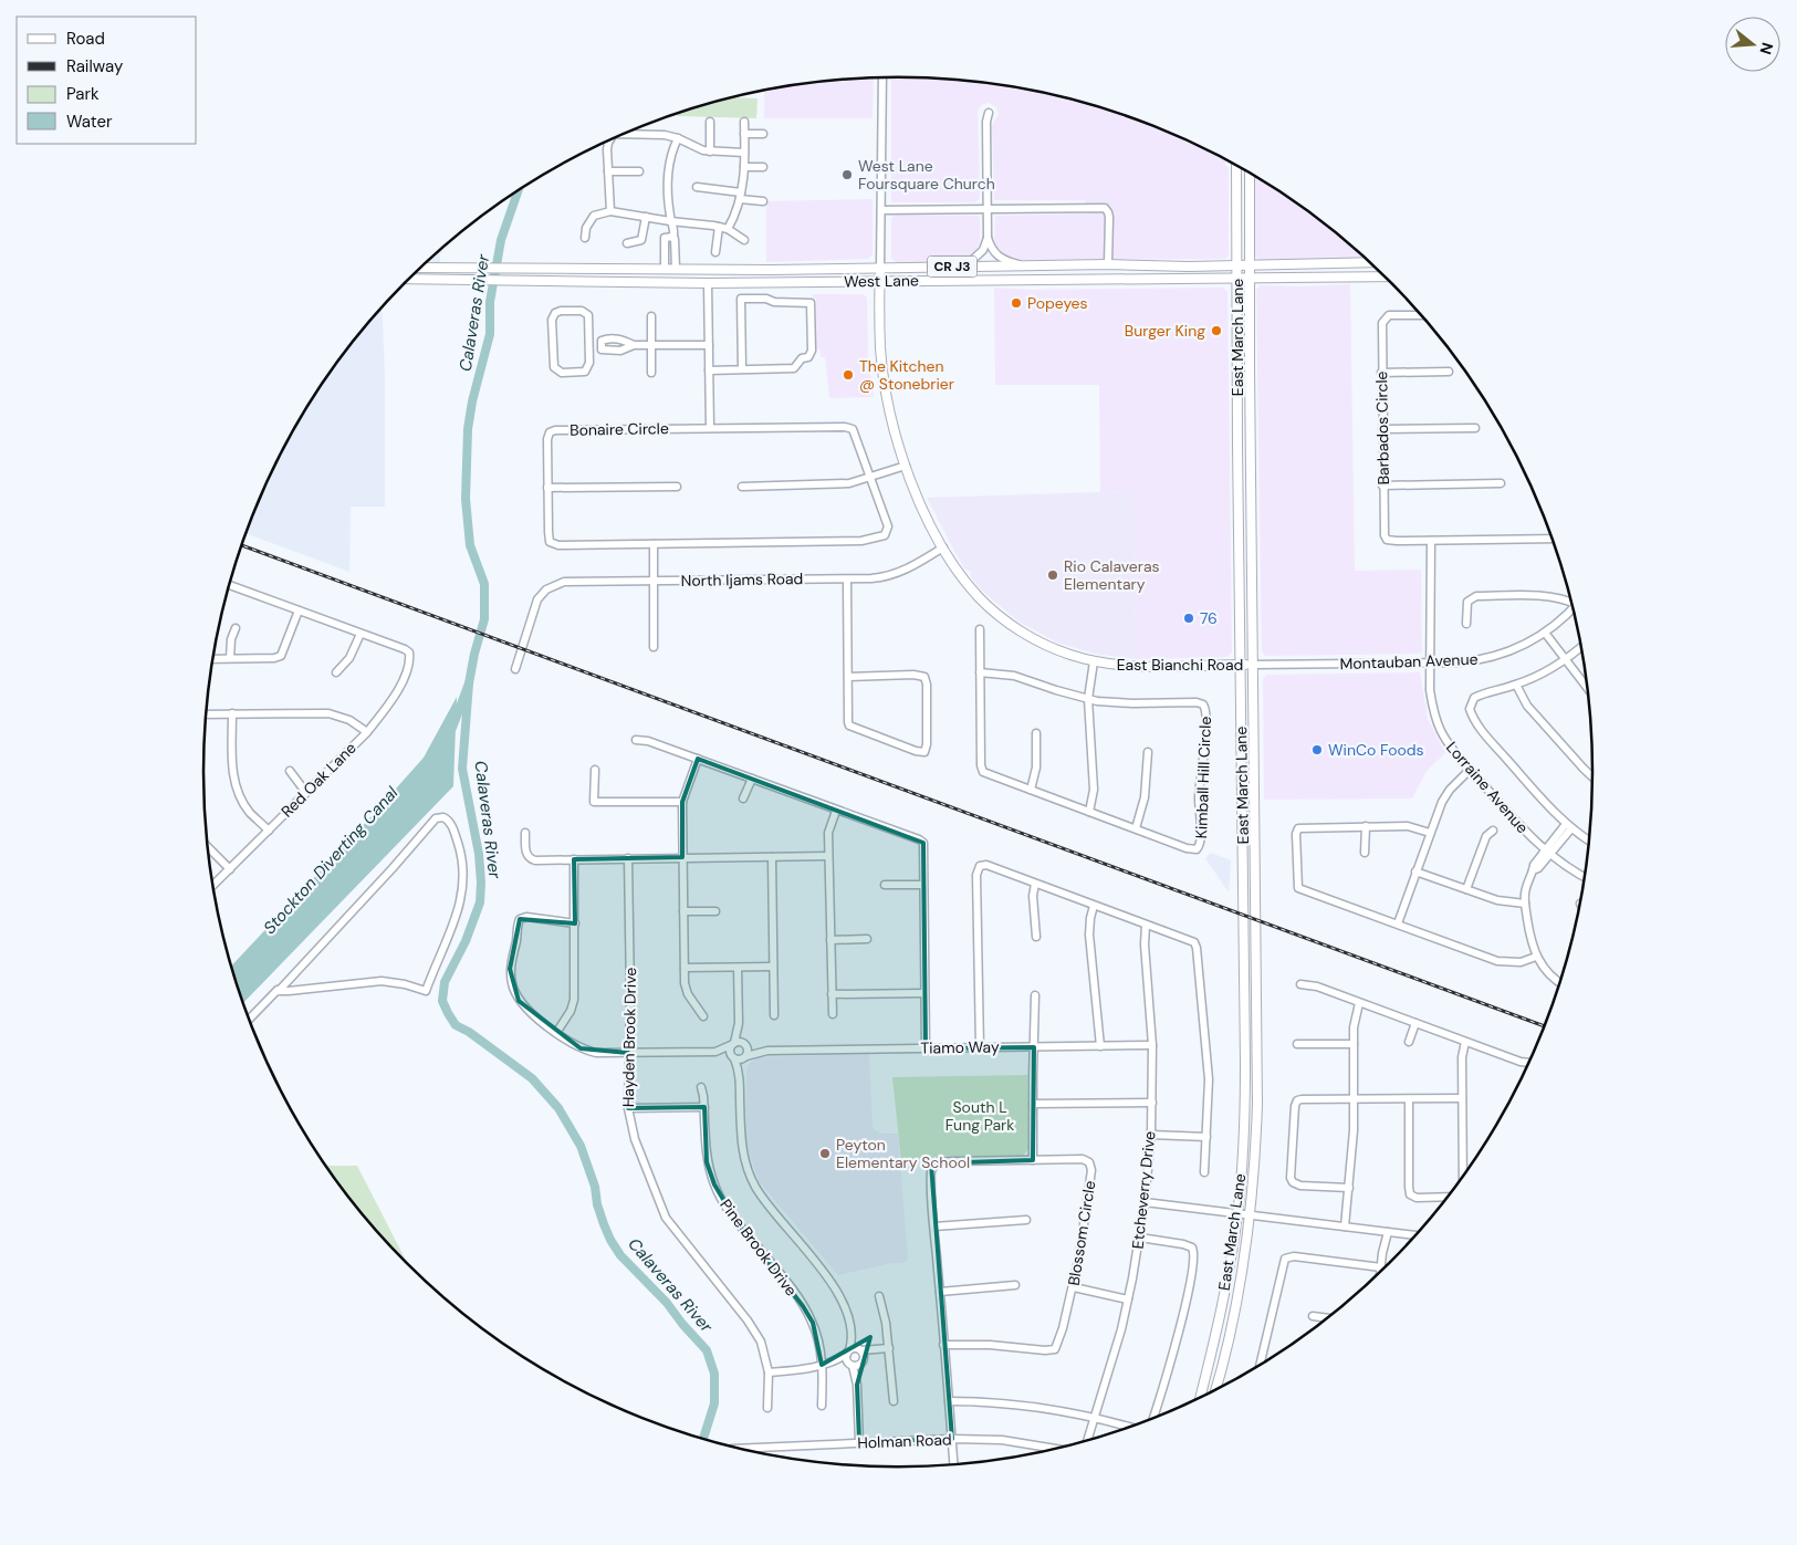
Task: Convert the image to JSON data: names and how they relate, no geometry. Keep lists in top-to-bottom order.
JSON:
{
  "streets": {
    "main road": [
      "CR J3",
      "West Lane",
      "East March Lane",
      "East Bianchi Road"
    ],
    "street": [
      "Barbados Circle",
      "Bonaire Circle",
      "North Ijams Road",
      "Montauban Avenue",
      "Kimball Hill Circle",
      "Red Oak Lane",
      "Lorraine Avenue",
      "Hayden Brook Drive",
      "Tiamo Way",
      "Etcheverry Drive",
      "Blossom Circle",
      "Pine Brook Drive",
      "Holman Road"
    ]
  },
  "crossings": [
    ["West Lane", "East March Lane"],
    ["West Lane", "East Bianchi Road"],
    ["East March Lane", "Montauban Avenue"],
    ["East March Lane", "East Bianchi Road"],
    ["North Ijams Road", "East Bianchi Road"],
    ["Montauban Avenue", "East Bianchi Road"],
    ["Montauban Avenue", "Lorraine Avenue"],
    ["Tiamo Way", "Etcheverry Drive"]
  ],
  "water": ["Calaveras River", "Stockton Diverting Canal"],
  "parks": ["South L Fung Park"],
  "places": [
    "West Lane Foursquare Church",
    "Popeyes",
    "Burger King",
    "The Kitchen @ Stonebrier",
    "Rio Calaveras Elementary",
    "76",
    "WinCo Foods",
    "Peyton Elementary School"
  ],
  "legend": [
    "Road",
    "Railway",
    "Park",
    "Water"
  ],
  "north": "right"
}
